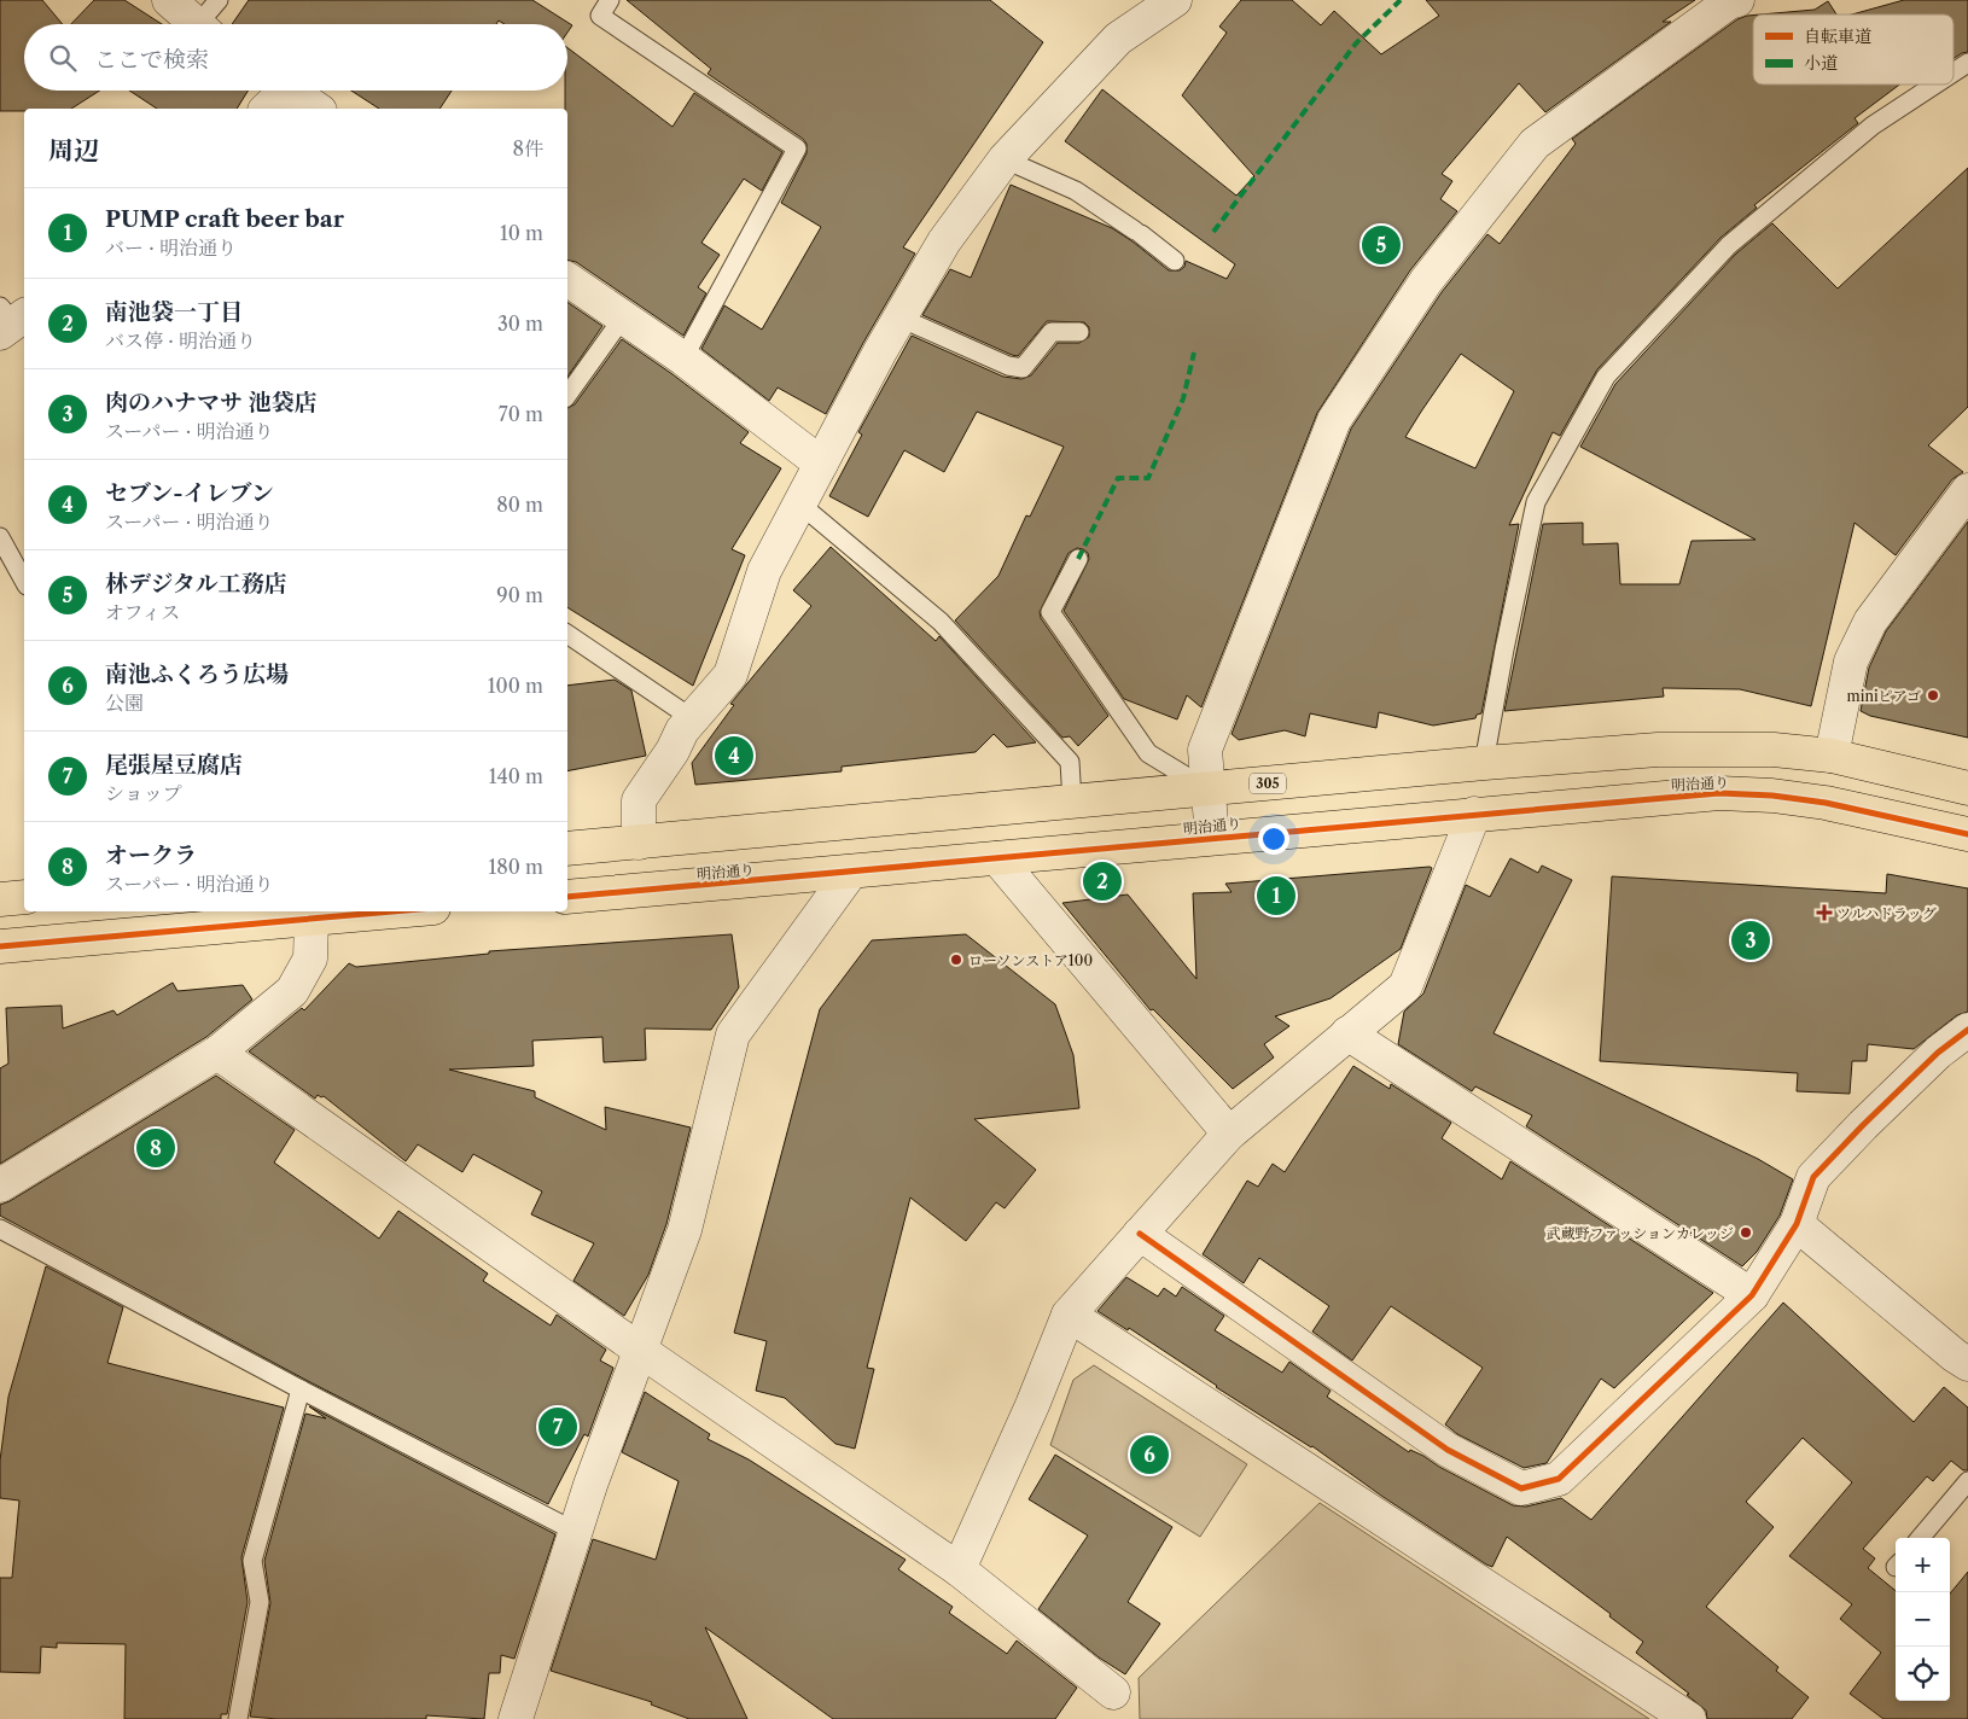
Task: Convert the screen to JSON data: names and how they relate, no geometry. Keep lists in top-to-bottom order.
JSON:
{
  "streets": {
    "main road": ["305", "明治通り"]
  },
  "places": {
    "other": ["miniピアゴ", "ローソンストア100", "武蔵野ファッションカレッジ"],
    "health": ["ツルハドラッグ"]
  },
  "legend": ["自転車道", "小道"],
  "page": {
    "search": "ここで検索",
    "heading": ["周辺", "8件"],
    "list": [
      {
        "mark": "1",
        "name": "PUMP craft beer bar",
        "note": "バー · 明治通り",
        "value": "10 m"
      },
      {
        "mark": "2",
        "name": "南池袋一丁目",
        "note": "バス停 · 明治通り",
        "value": "30 m"
      },
      {
        "mark": "3",
        "name": "肉のハナマサ 池袋店",
        "note": "スーパー · 明治通り",
        "value": "70 m"
      },
      {
        "mark": "4",
        "name": "セブン-イレブン",
        "note": "スーパー · 明治通り",
        "value": "80 m"
      },
      {
        "mark": "5",
        "name": "林デジタル工務店",
        "note": "オフィス",
        "value": "90 m"
      },
      {
        "mark": "6",
        "name": "南池ふくろう広場",
        "note": "公園",
        "value": "100 m"
      },
      {
        "mark": "7",
        "name": "尾張屋豆腐店",
        "note": "ショップ",
        "value": "140 m"
      },
      {
        "mark": "8",
        "name": "オークラ",
        "note": "スーパー · 明治通り",
        "value": "180 m"
      }
    ],
    "pins": [
      "5",
      "4",
      "2",
      "1",
      "3",
      "8",
      "7",
      "6"
    ],
    "map_buttons": ["+", "−"]
  }
}
